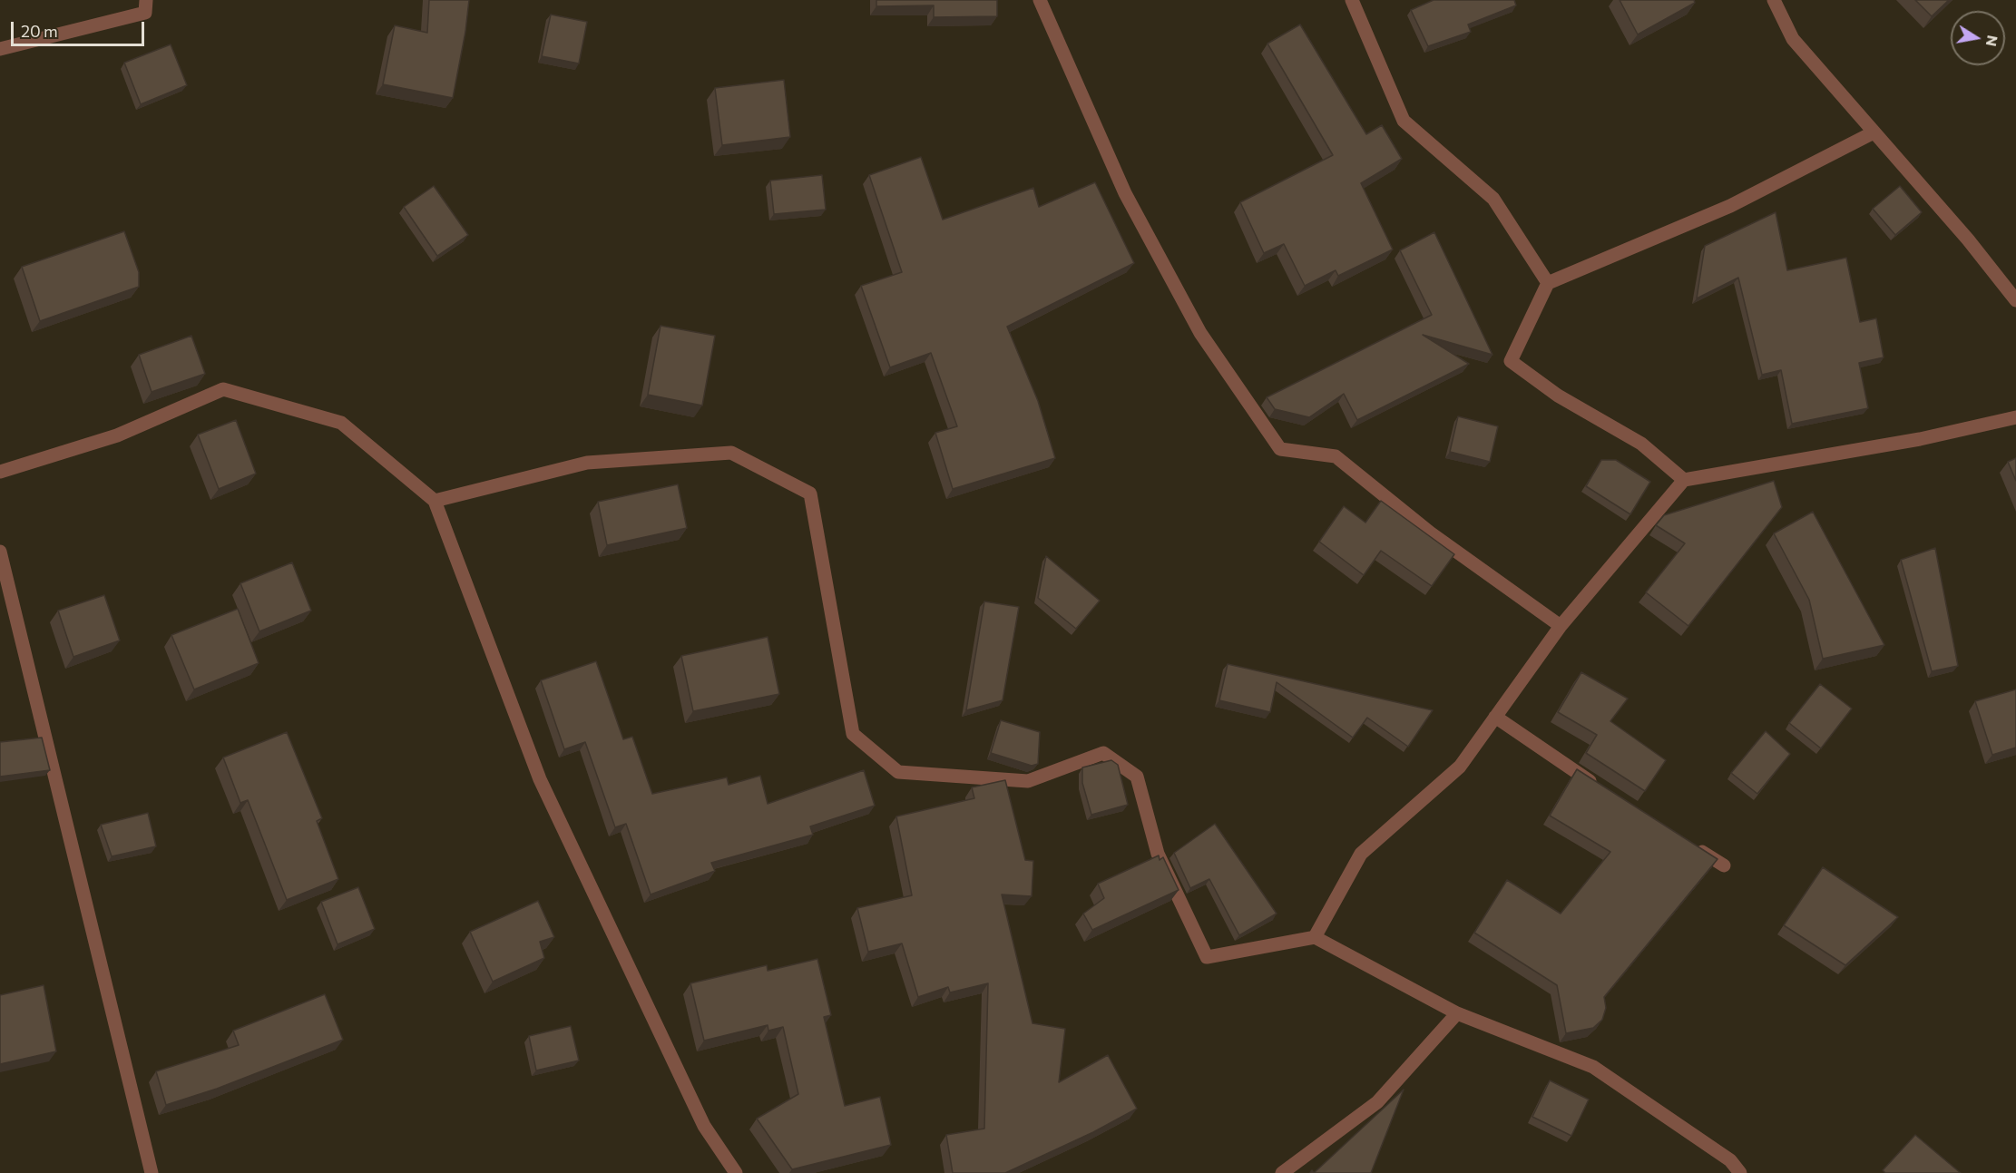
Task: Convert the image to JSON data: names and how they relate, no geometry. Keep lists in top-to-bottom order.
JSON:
{
  "scale_bar": "20 m",
  "north": "right"
}
